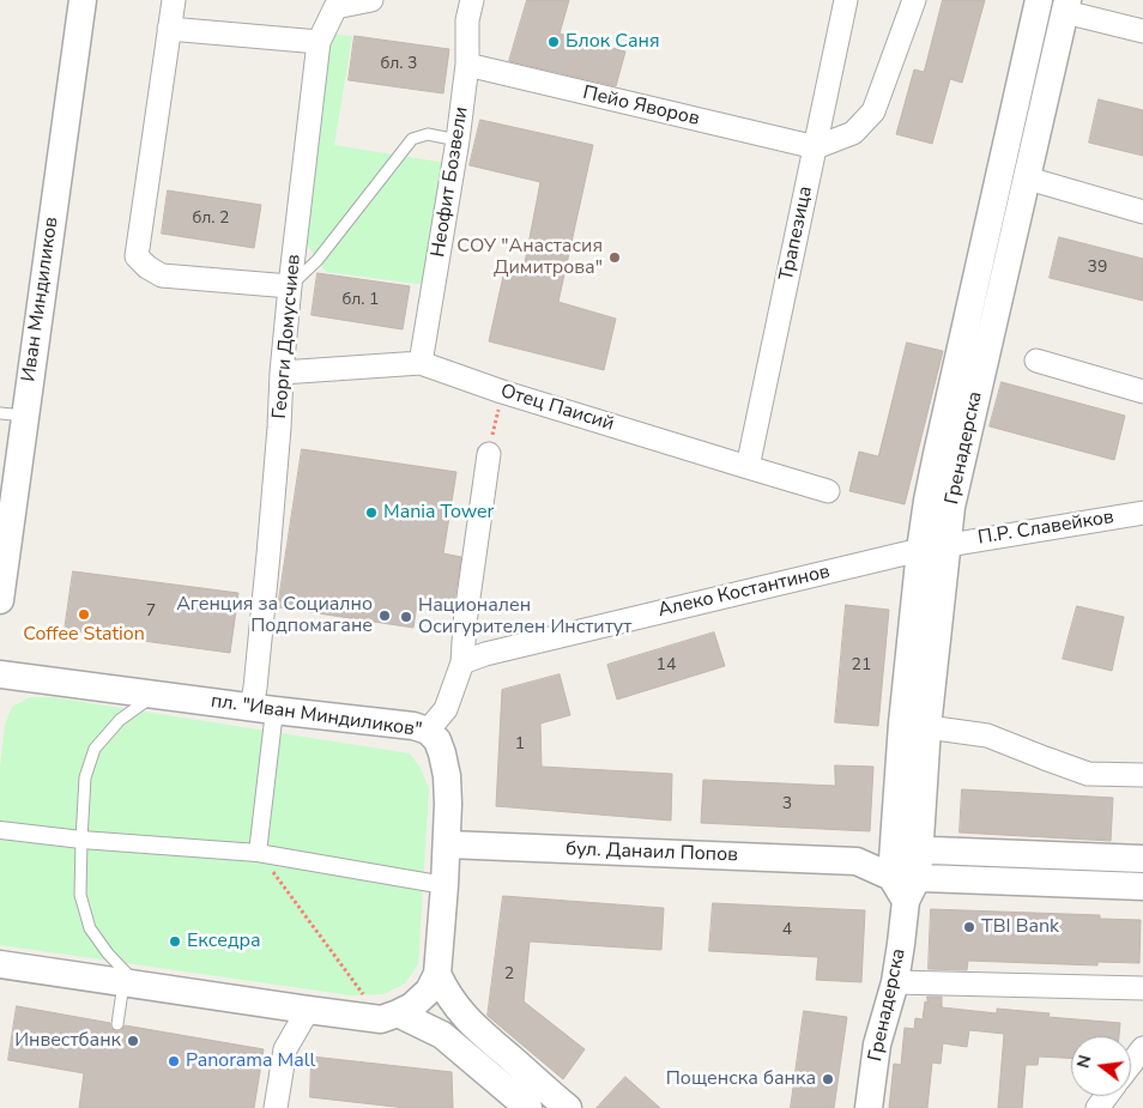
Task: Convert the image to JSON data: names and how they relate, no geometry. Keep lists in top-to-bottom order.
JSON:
{
  "streets": {
    "street": [
      "Пейо Яворов",
      "Неофит Бозвели",
      "Трапезица",
      "Иван Миндиликов",
      "Георги Домусчиев",
      "Отец Паисий",
      "Гренадерска",
      "П.Р. Славейков",
      "Алеко Костантинов",
      "пл. \"Иван Миндиликов\"",
      "бул. Данаил Попов"
    ]
  },
  "crossings": [
    ["Пейо Яворов", "Неофит Бозвели"],
    ["Пейо Яворов", "Трапезица"],
    ["Неофит Бозвели", "Отец Паисий"],
    ["Трапезица", "Отец Паисий"],
    ["Георги Домусчиев", "Отец Паисий"],
    ["Георги Домусчиев", "пл. \"Иван Миндиликов\""],
    ["Гренадерска", "П.Р. Славейков"],
    ["Гренадерска", "Алеко Костантинов"],
    ["Гренадерска", "бул. Данаил Попов"],
    ["П.Р. Славейков", "Алеко Костантинов"],
    ["пл. \"Иван Миндиликов\"", "бул. Данаил Попов"]
  ],
  "places": [
    "Блок Саня",
    "СОУ \"Анастасия Димитрова\"",
    "Mania Tower",
    "Coffee Station",
    "Агенция за Социално Подпомагане",
    "Национален Осигурителен Институт",
    "TBI Bank",
    "Екседра",
    "Инвестбанк",
    "Panorama Mall",
    "Пощенска банка"
  ],
  "house_numbers": [
    "бл. 3",
    "бл. 2",
    "39",
    "бл. 1",
    "7",
    "14",
    "21",
    "1",
    "3",
    "4",
    "2"
  ],
  "north": "left"
}
